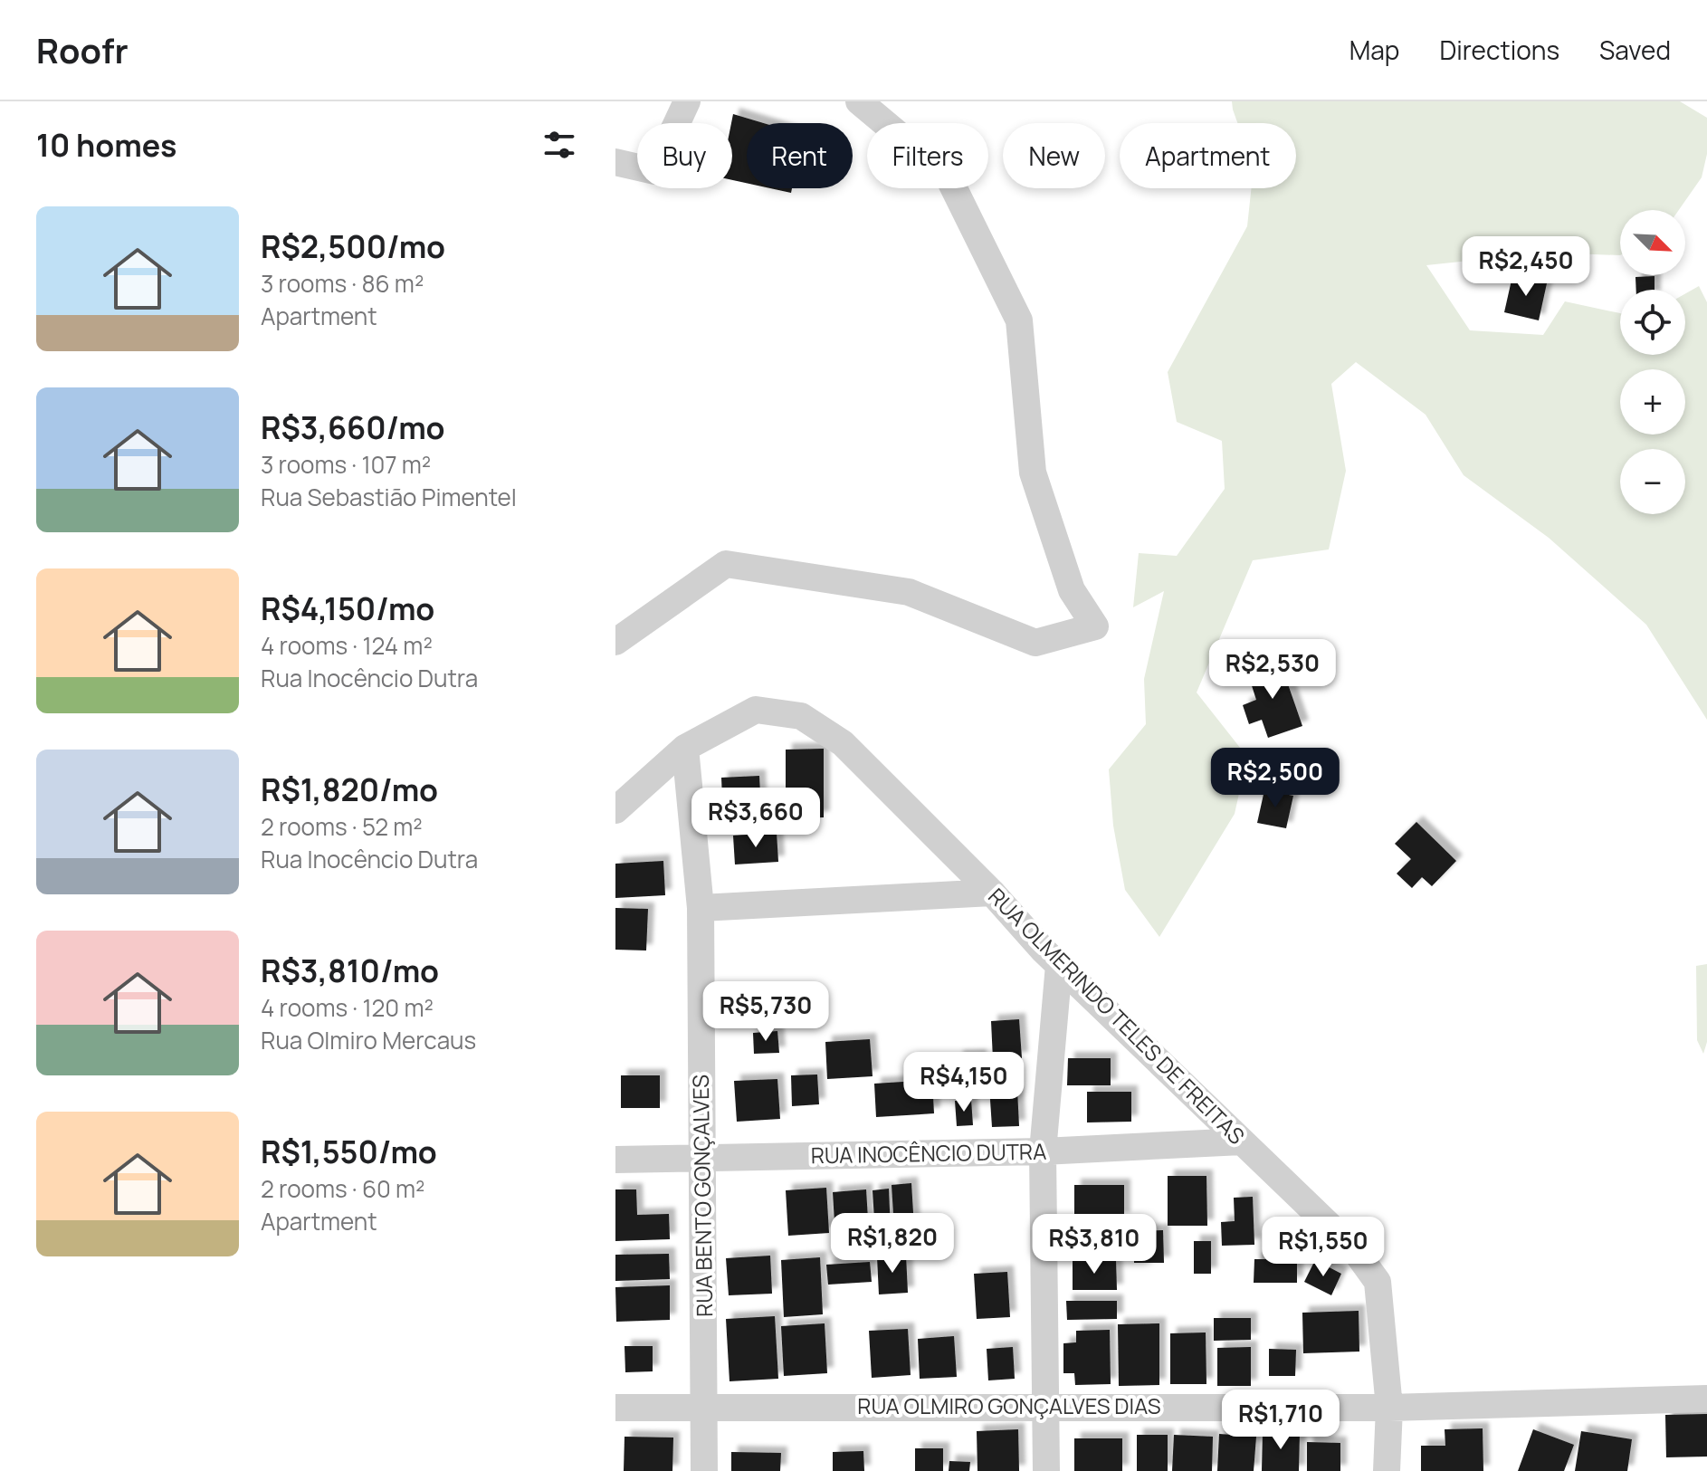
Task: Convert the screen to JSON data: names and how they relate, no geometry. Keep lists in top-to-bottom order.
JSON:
{
  "streets": {
    "street": [
      "RUA OLMERINDO TELES DE FREITAS",
      "RUA INOCÊNCIO DUTRA",
      "RUA BENTO GONÇALVES",
      "RUA OLMIRO GONÇALVES DIAS"
    ]
  },
  "crossings": [
    ["RUA OLMERINDO TELES DE FREITAS", "RUA INOCÊNCIO DUTRA"],
    ["RUA OLMERINDO TELES DE FREITAS", "RUA BENTO GONÇALVES"],
    ["RUA OLMERINDO TELES DE FREITAS", "RUA OLMIRO GONÇALVES DIAS"],
    ["RUA INOCÊNCIO DUTRA", "RUA BENTO GONÇALVES"],
    ["RUA BENTO GONÇALVES", "RUA OLMIRO GONÇALVES DIAS"]
  ],
  "north": "bottom right",
  "page": {
    "header": "Roofr",
    "nav": ["Map", "Directions", "Saved"],
    "heading": "10 homes",
    "chip": [
      "Buy",
      "Rent",
      "Filters",
      "New",
      "Apartment"
    ],
    "list": [
      {
        "name": "R$2,500/mo",
        "note": "3 rooms · 86 m² · Apartment"
      },
      {
        "name": "R$3,660/mo",
        "note": "3 rooms · 107 m² · Rua Sebastião Pimentel"
      },
      {
        "name": "R$4,150/mo",
        "note": "4 rooms · 124 m² · Rua Inocêncio Dutra"
      },
      {
        "name": "R$1,820/mo",
        "note": "2 rooms · 52 m² · Rua Inocêncio Dutra"
      },
      {
        "name": "R$3,810/mo",
        "note": "4 rooms · 120 m² · Rua Olmiro Mercaus"
      },
      {
        "name": "R$1,550/mo",
        "note": "2 rooms · 60 m² · Apartment"
      }
    ],
    "map_buttons": ["+", "−"],
    "price": [
      "R$2,450",
      "R$2,530",
      "R$2,500",
      "R$3,660",
      "R$5,730",
      "R$4,150",
      "R$1,820",
      "R$3,810",
      "R$1,550",
      "R$1,710"
    ]
  }
}
